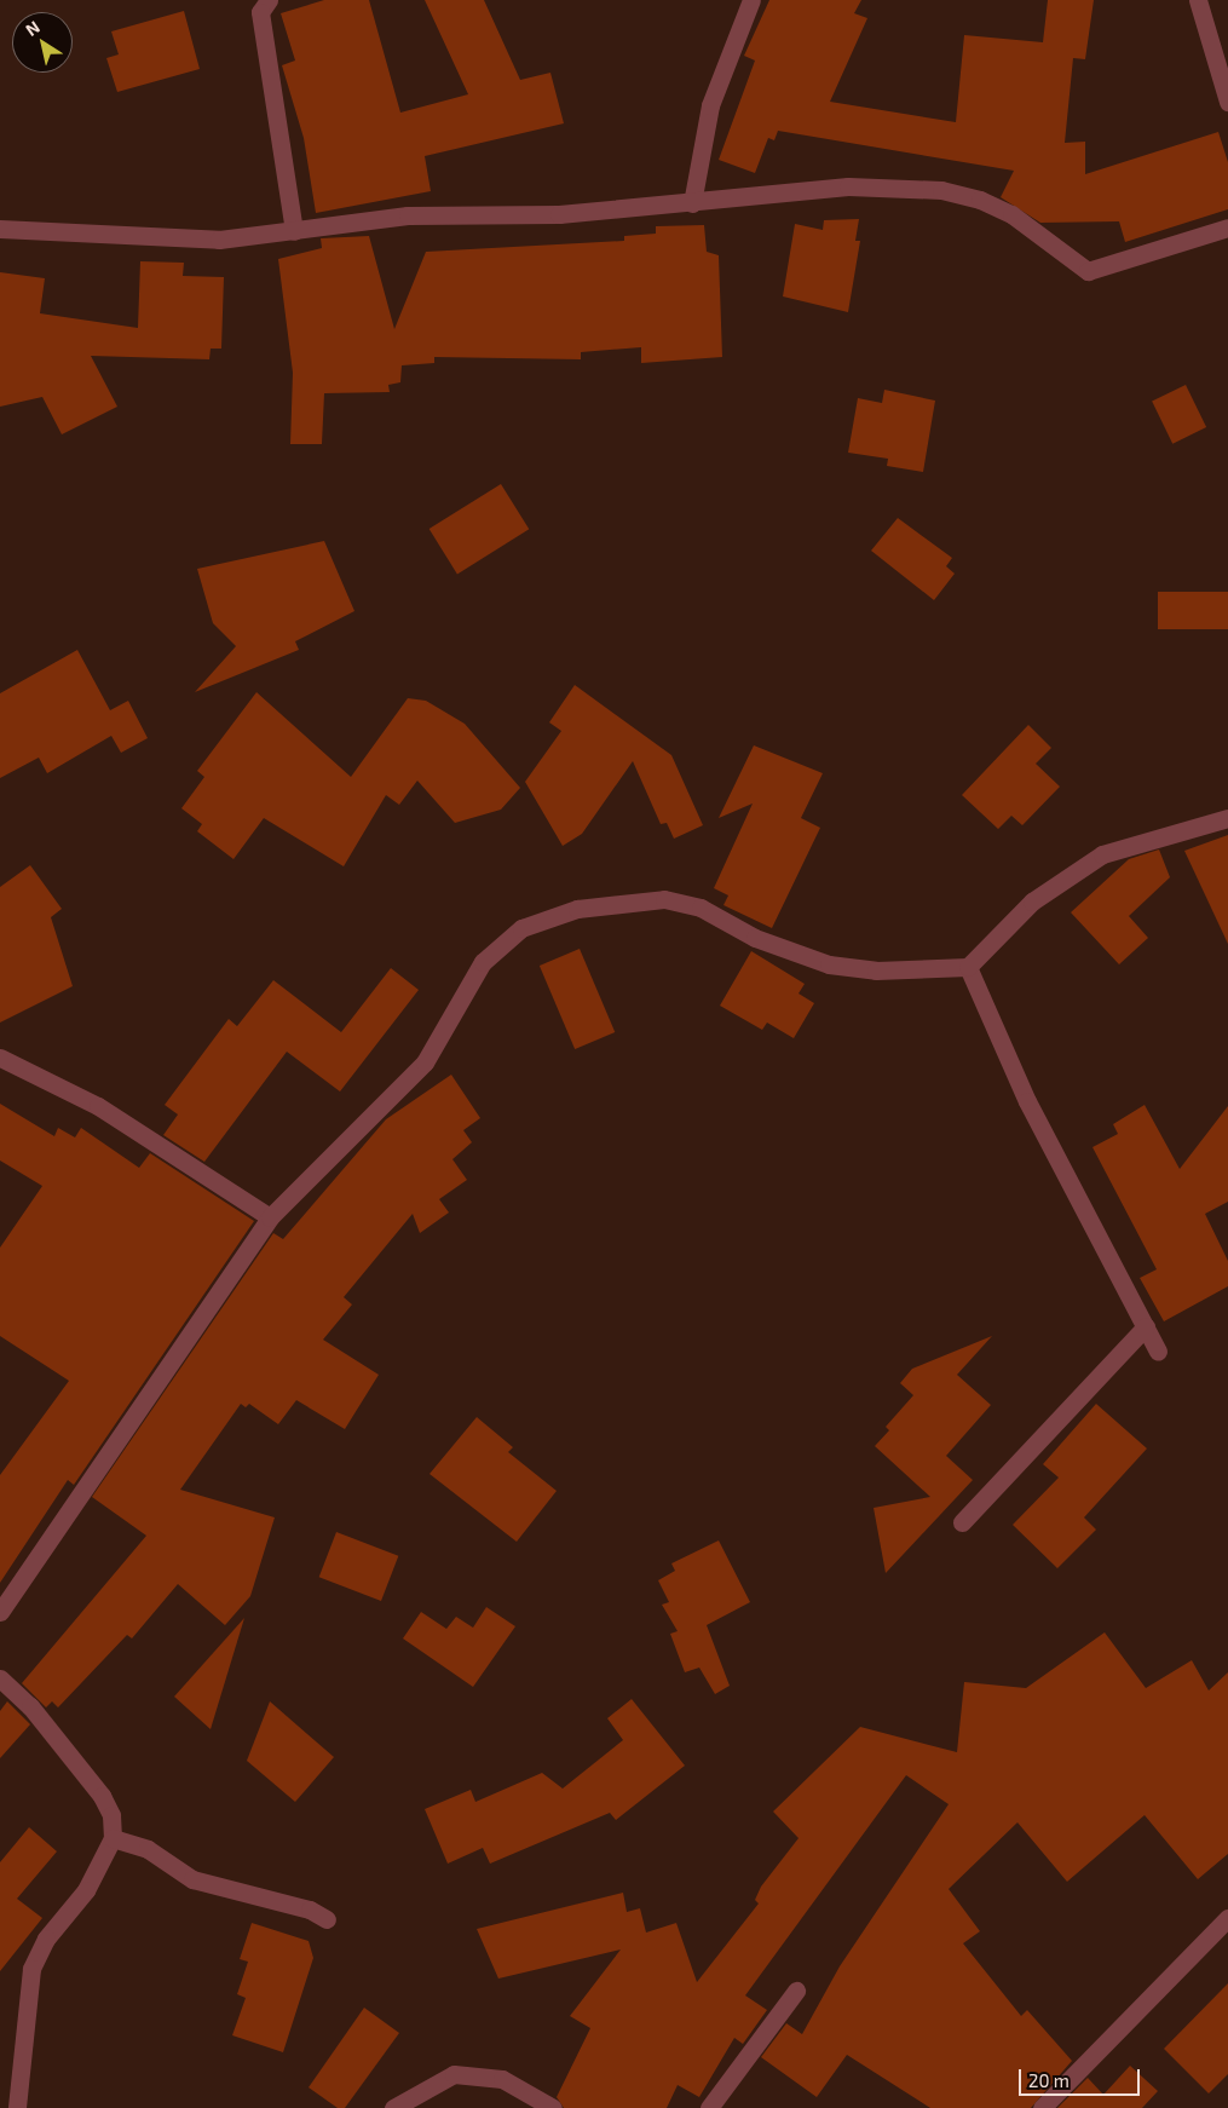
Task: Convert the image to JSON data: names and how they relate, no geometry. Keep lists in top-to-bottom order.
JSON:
{
  "scale_bar": "20 m",
  "north": "top left"
}
